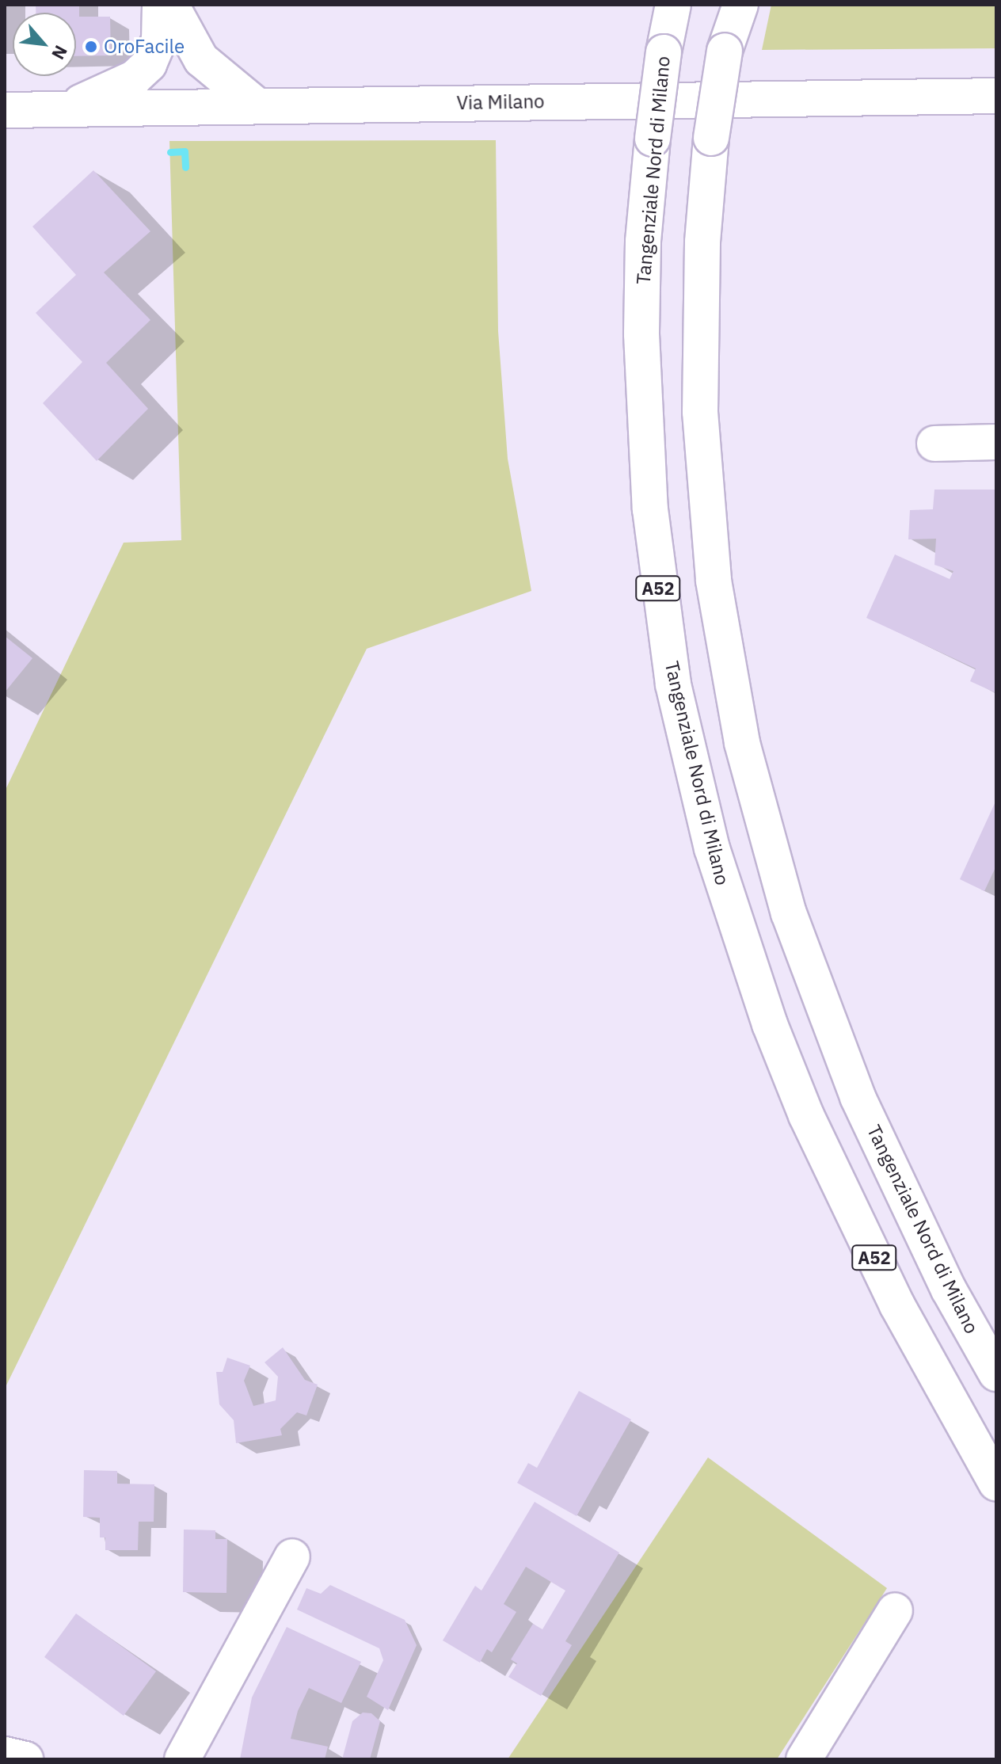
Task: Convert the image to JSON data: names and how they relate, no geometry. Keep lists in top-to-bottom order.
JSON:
{
  "streets": {
    "main road": ["Via Milano", "Tangenziale Nord di Milano", "A52"]
  },
  "places": ["OroFacile"],
  "north": "bottom right"
}
